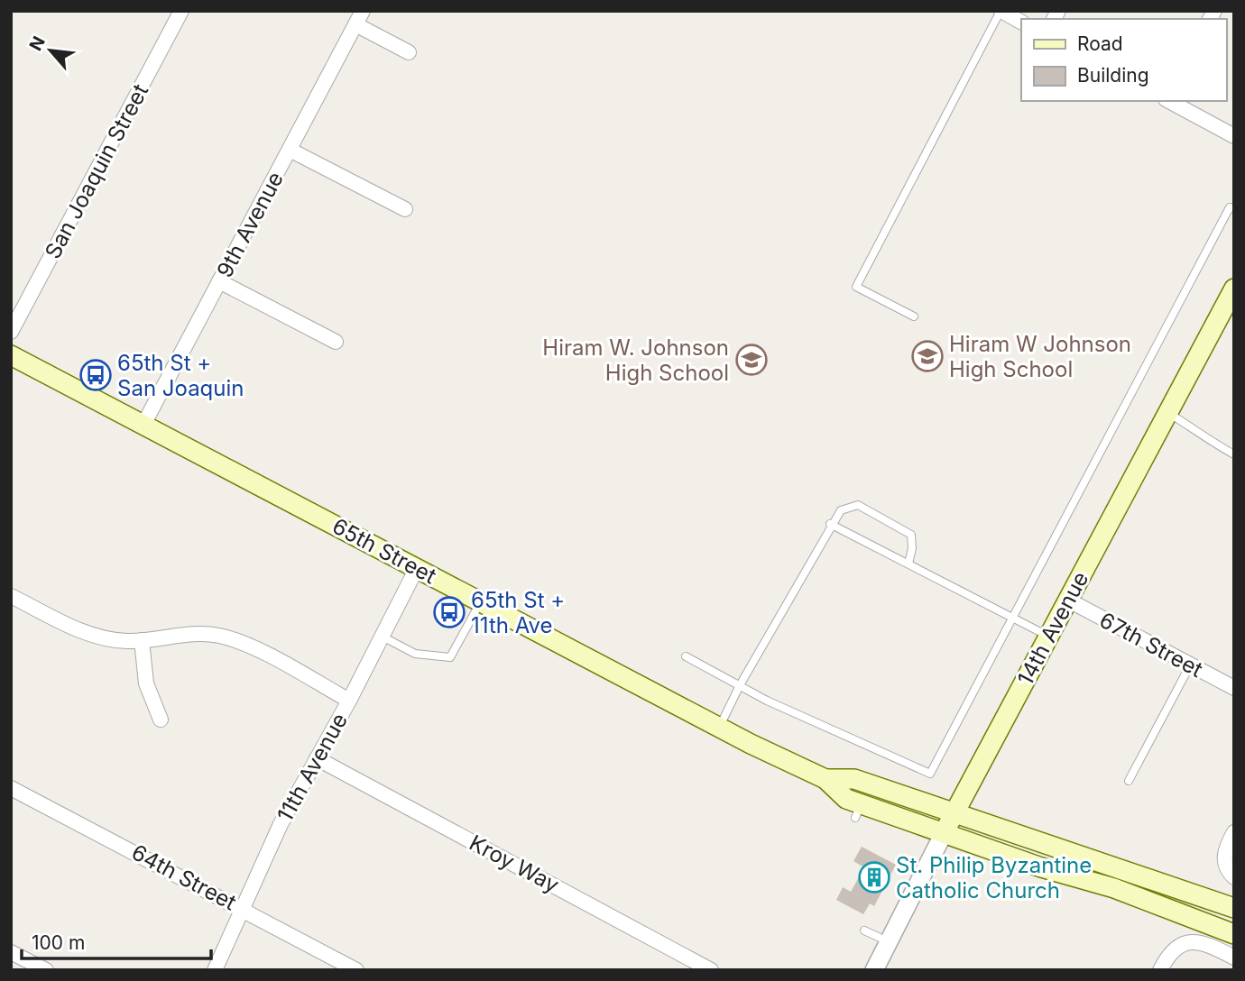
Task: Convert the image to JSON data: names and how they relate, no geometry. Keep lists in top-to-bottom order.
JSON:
{
  "streets": {
    "main road": ["65th Street", "14th Avenue"],
    "street": [
      "San Joaquin Street",
      "9th Avenue",
      "67th Street",
      "11th Avenue",
      "Kroy Way",
      "64th Street"
    ]
  },
  "crossings": [
    ["9th Avenue", "65th Street"],
    ["65th Street", "14th Avenue"],
    ["65th Street", "11th Avenue"],
    ["14th Avenue", "67th Street"],
    ["11th Avenue", "Kroy Way"],
    ["11th Avenue", "64th Street"]
  ],
  "places": {
    "school or university": ["Hiram W Johnson High School", "Hiram W. Johnson High School"],
    "bus stop": ["65th St + San Joaquin", "65th St + 11th Ave"],
    "building": ["St. Philip Byzantine Catholic Church"]
  },
  "legend": ["Road", "Building"],
  "scale_bar": "100 m",
  "north": "top left"
}
